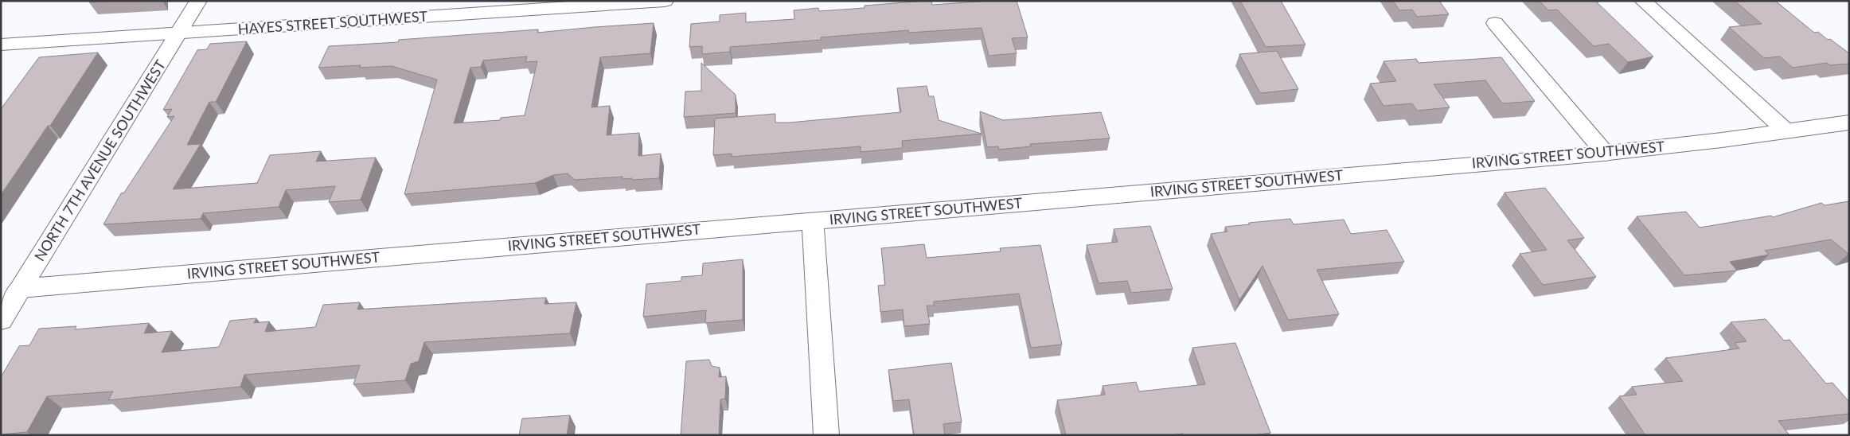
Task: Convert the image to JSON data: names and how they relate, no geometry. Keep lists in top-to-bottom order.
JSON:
{
  "streets": {
    "street": ["HAYES STREET SOUTHWEST", "IRVING STREET SOUTHWEST", "NORTH 7TH AVENUE SOUTHWEST"]
  },
  "crossings": [
    ["HAYES STREET SOUTHWEST", "NORTH 7TH AVENUE SOUTHWEST"],
    ["IRVING STREET SOUTHWEST", "NORTH 7TH AVENUE SOUTHWEST"]
  ]
}
